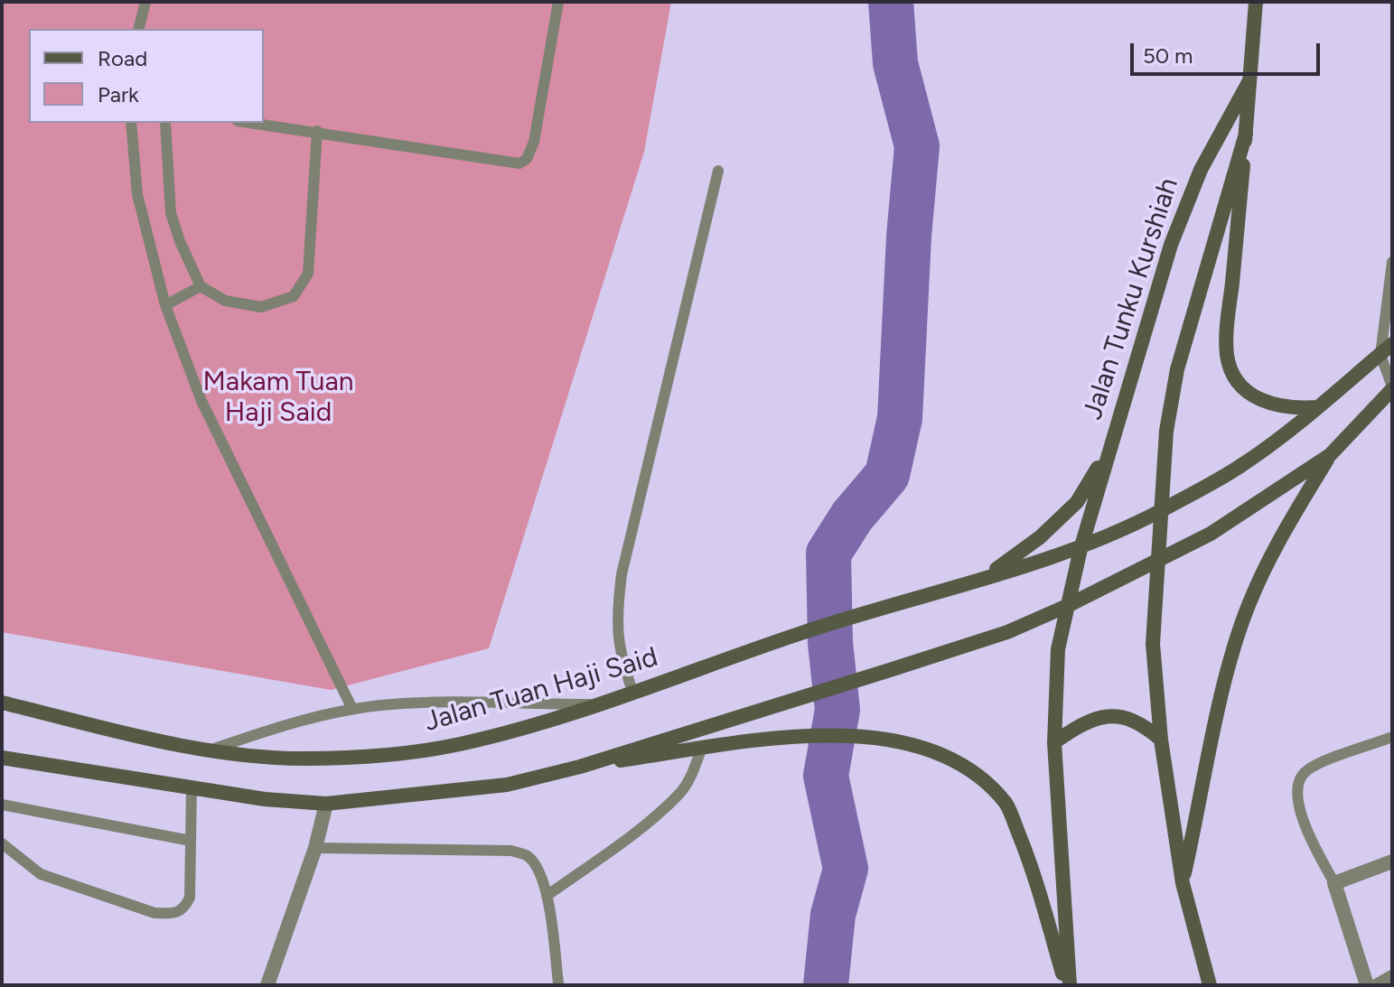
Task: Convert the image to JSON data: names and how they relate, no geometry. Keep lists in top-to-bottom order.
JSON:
{
  "streets": {
    "main road": ["Jalan Tunku Kurshiah", "Jalan Tuan Haji Said"]
  },
  "parks": ["Makam Tuan Haji Said"],
  "legend": ["Road", "Park"],
  "scale_bar": "50 m"
}
